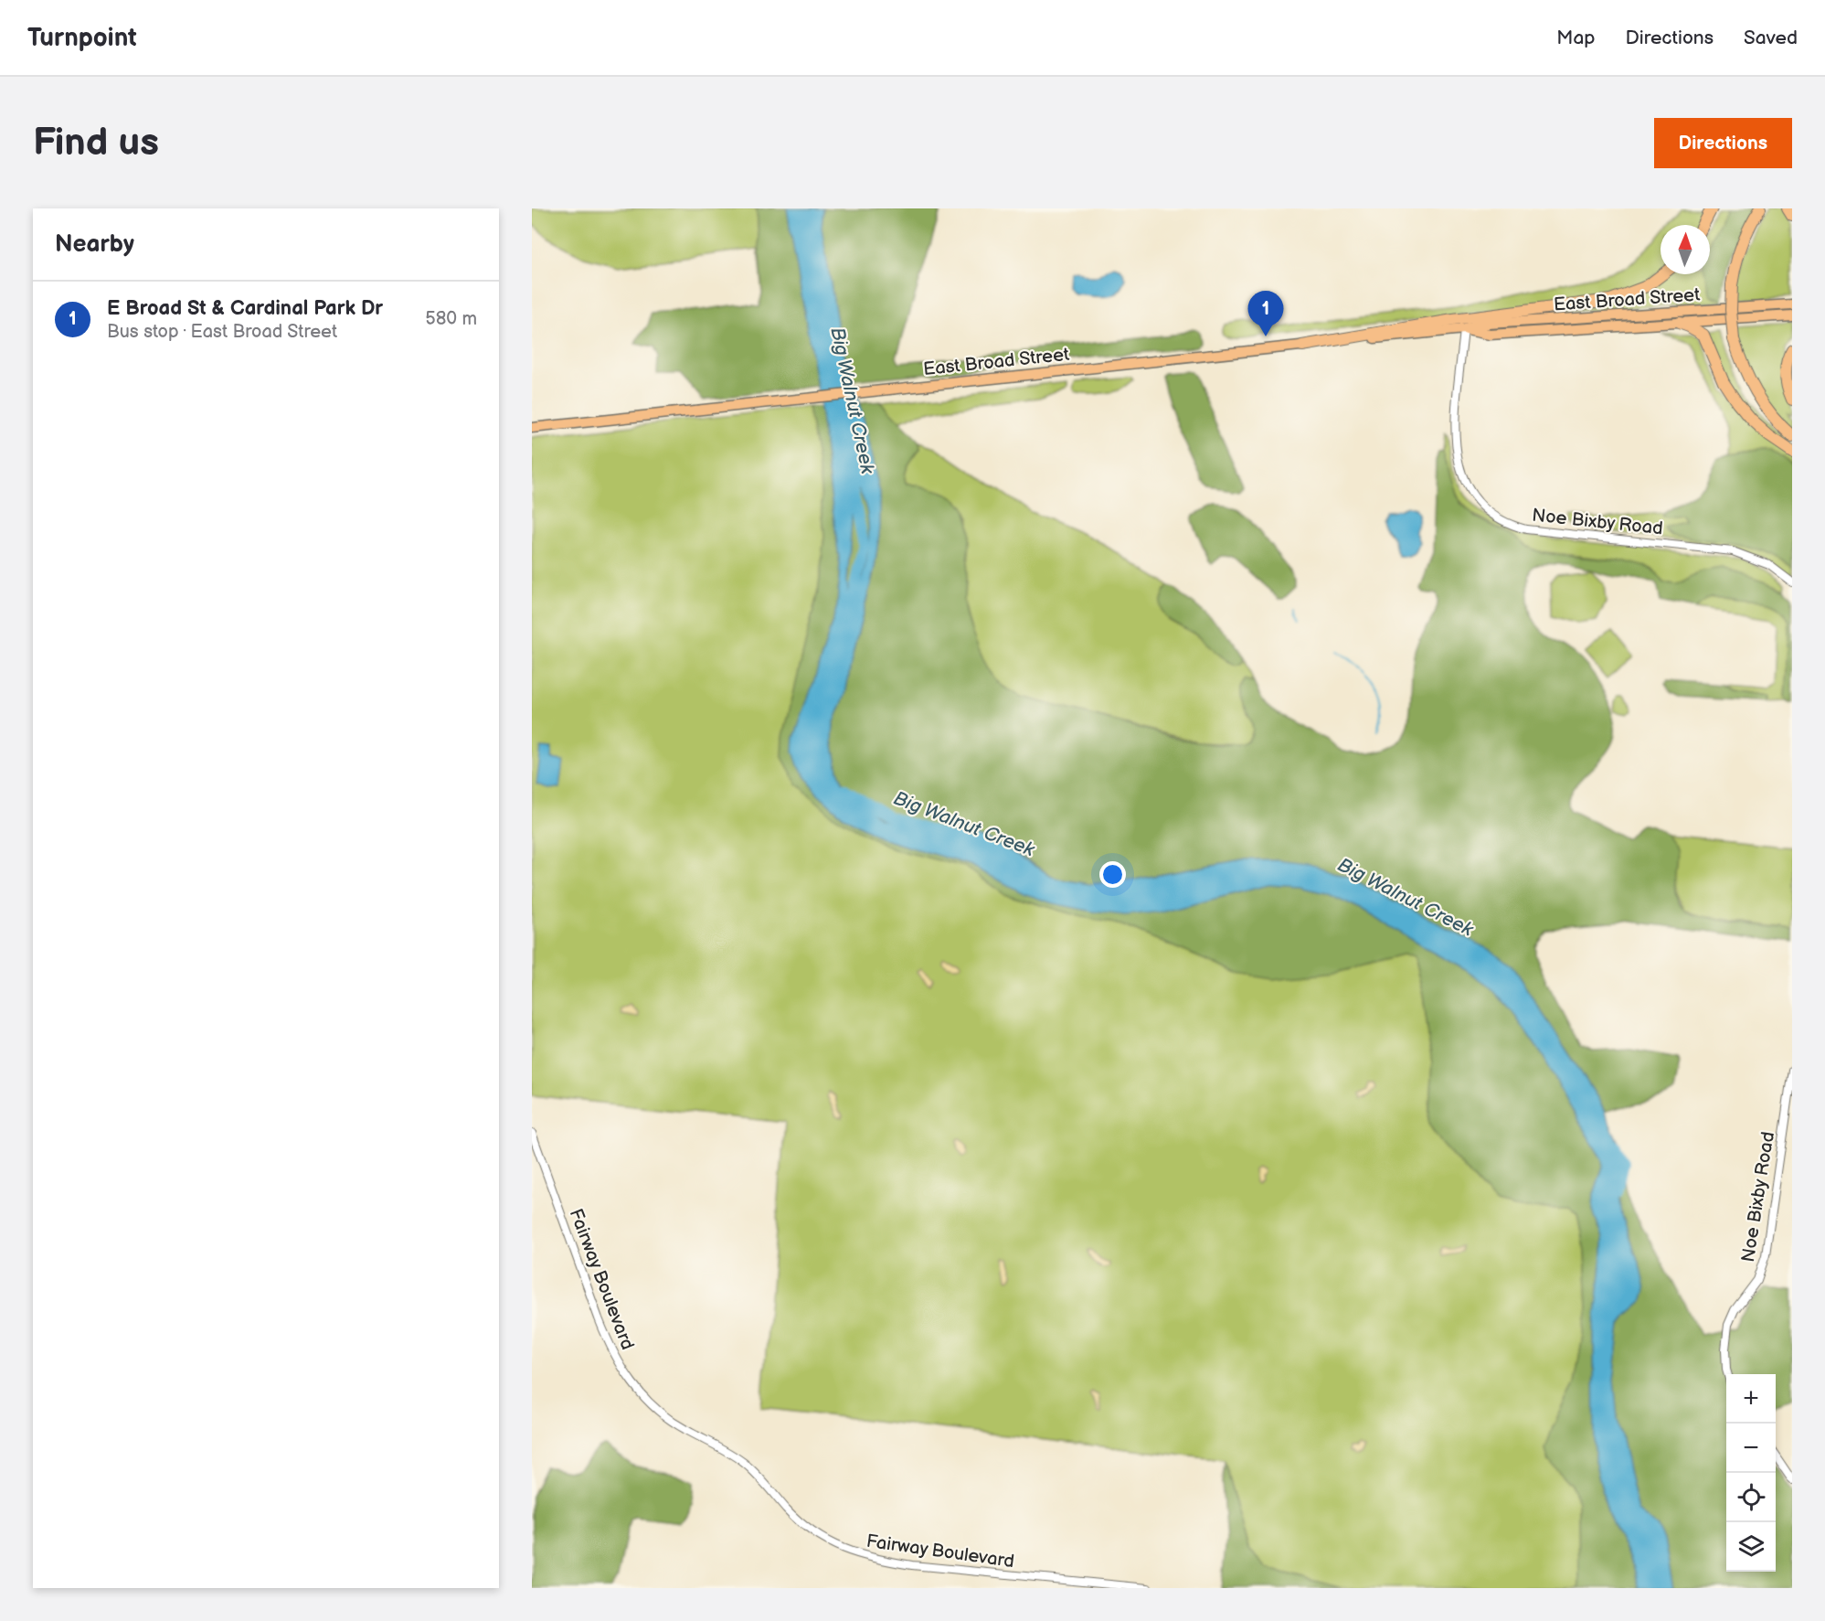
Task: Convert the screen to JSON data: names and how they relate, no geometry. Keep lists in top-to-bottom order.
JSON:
{
  "streets": {
    "main road": ["East Broad Street"],
    "street": ["Noe Bixby Road", "Fairway Boulevard"]
  },
  "crossings": [
    ["East Broad Street", "Noe Bixby Road"]
  ],
  "water": ["Big Walnut Creek"],
  "north": "top",
  "page": {
    "header": "Turnpoint",
    "nav": ["Map", "Directions", "Saved"],
    "buttons": "Directions",
    "title": "Find us",
    "heading": "Nearby",
    "list": [
      {
        "mark": "1",
        "name": "E Broad St & Cardinal Park Dr",
        "note": "Bus stop · East Broad Street",
        "value": "580 m"
      }
    ],
    "pins": "1",
    "map_buttons": ["+", "−"]
  }
}
